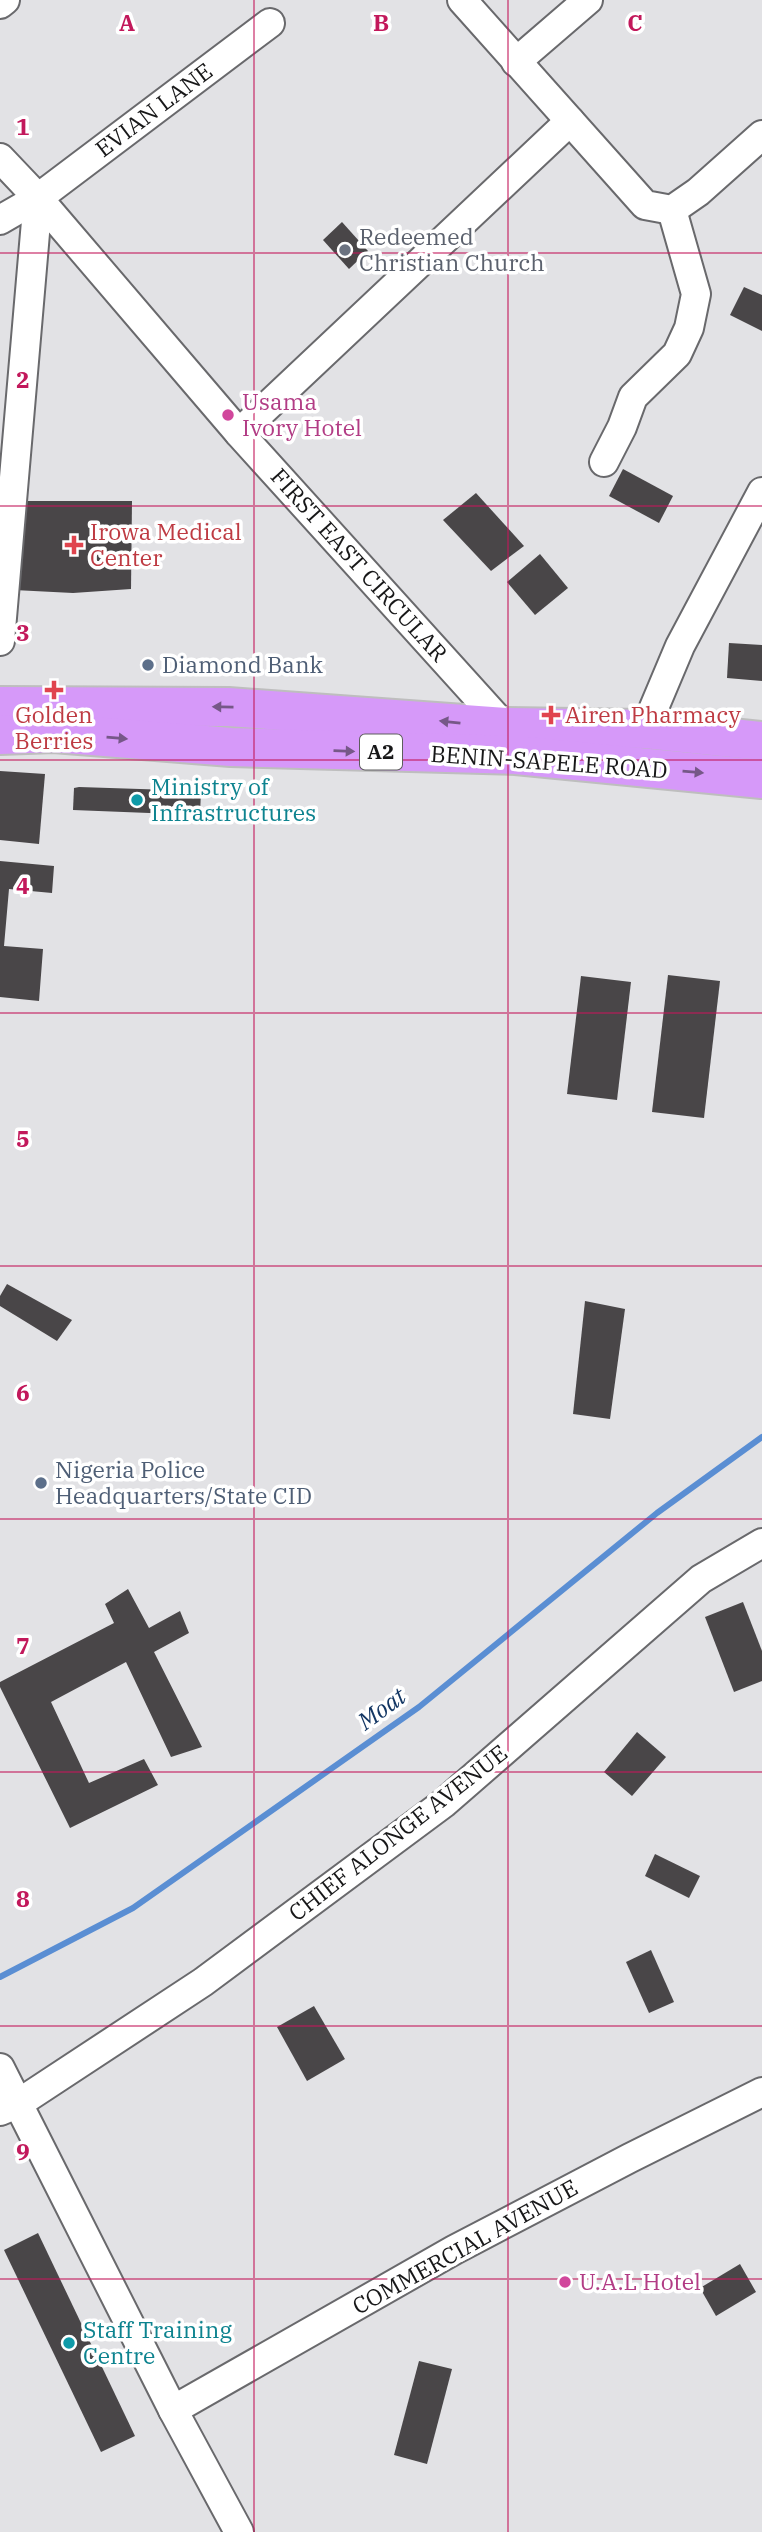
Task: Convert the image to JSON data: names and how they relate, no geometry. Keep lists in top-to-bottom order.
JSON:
{
  "streets": {
    "highway": ["A2", "BENIN-SAPELE ROAD"],
    "street": [
      "EVIAN LANE",
      "FIRST EAST CIRCULAR",
      "CHIEF ALONGE AVENUE",
      "COMMERCIAL AVENUE"
    ]
  },
  "crossings": [
    ["EVIAN LANE", "FIRST EAST CIRCULAR"],
    ["FIRST EAST CIRCULAR", "BENIN-SAPELE ROAD"]
  ],
  "water": ["Moat"],
  "places": {
    "other": [
      "Redeemed Christian Church",
      "Usama Ivory Hotel",
      "Diamond Bank",
      "Ministry of Infrastructures",
      "Nigeria Police Headquarters/State CID",
      "U.A.L Hotel",
      "Staff Training Centre"
    ],
    "health": ["Irowa Medical Center", "Golden Berries", "Airen Pharmacy"]
  },
  "grid": {
    "columns": ["A", "B", "C"],
    "rows": [
      "1",
      "2",
      "3",
      "4",
      "5",
      "6",
      "7",
      "8",
      "9"
    ]
  }
}
